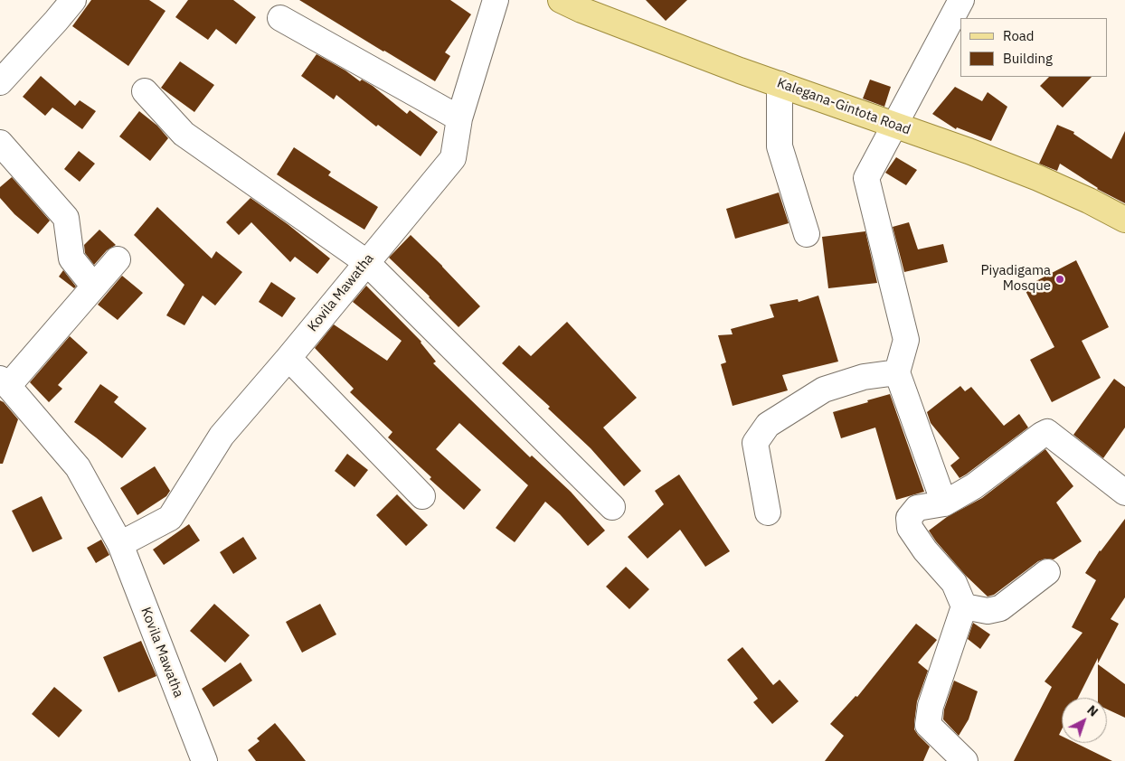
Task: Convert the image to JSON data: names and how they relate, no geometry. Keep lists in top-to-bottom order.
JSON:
{
  "streets": {
    "main road": ["Kalegana-Gintota Road"],
    "street": ["Kovila Mawatha"]
  },
  "places": ["Piyadigama Mosque"],
  "legend": ["Road", "Building"],
  "north": "top right"
}
